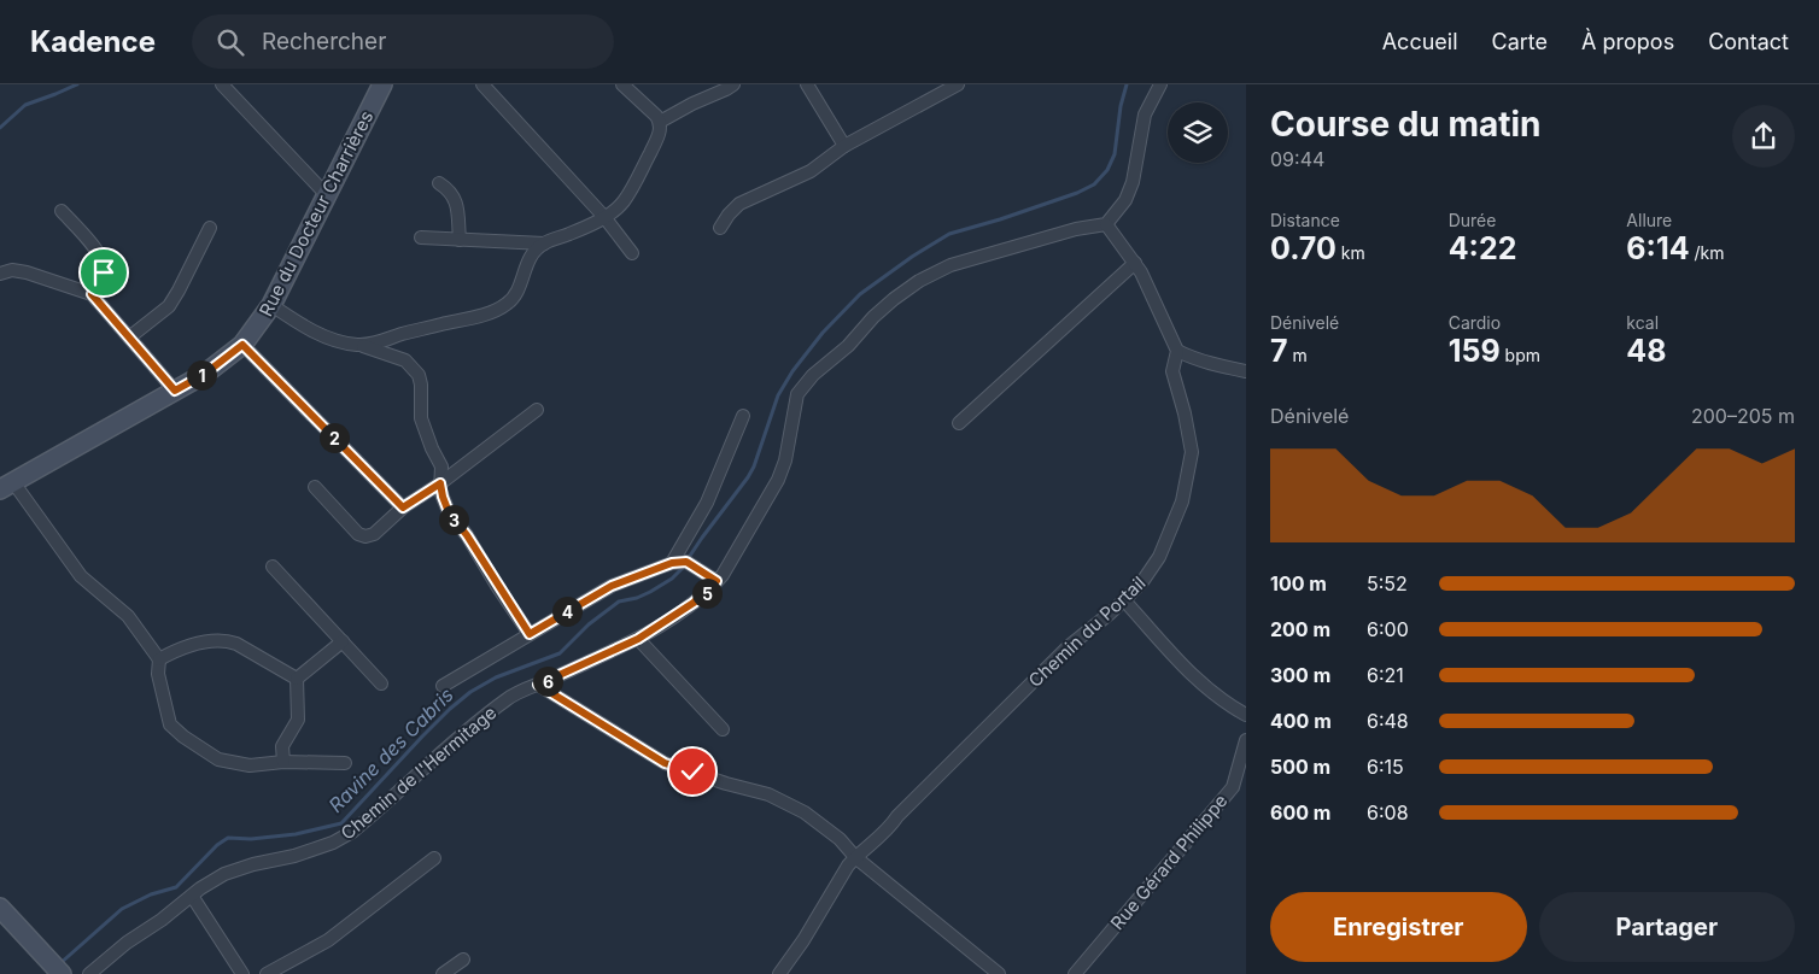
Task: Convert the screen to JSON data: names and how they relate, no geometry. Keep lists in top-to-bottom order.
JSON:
{
  "streets": {
    "street": [
      "Rue du Docteur Charrières",
      "Chemin du Portail",
      "Chemin de l'Hermitage",
      "Rue Gérard Philippe"
    ]
  },
  "water": ["Ravine des Cabris"],
  "page": {
    "header": "Kadence",
    "search": "Rechercher",
    "nav": [
      "Accueil",
      "Carte",
      "À propos",
      "Contact"
    ],
    "heading": ["Course du matin", "09:44"],
    "stats": [
      ["Distance", "0.70 km"],
      ["Durée", "4:22"],
      ["Allure", "6:14 /km"],
      ["Dénivelé", "7 m"],
      ["Cardio", "159 bpm"],
      ["kcal", "48"]
    ],
    "pins": [
      "1",
      "2",
      "3",
      "5",
      "4",
      "6"
    ],
    "chart": ["Dénivelé", "200–205 m"],
    "list": [
      {
        "name": "100 m",
        "note": "5:52"
      },
      {
        "name": "200 m",
        "note": "6:00"
      },
      {
        "name": "300 m",
        "note": "6:21"
      },
      {
        "name": "400 m",
        "note": "6:48"
      },
      {
        "name": "500 m",
        "note": "6:15"
      },
      {
        "name": "600 m",
        "note": "6:08"
      }
    ],
    "buttons": ["Enregistrer", "Partager"]
  }
}
